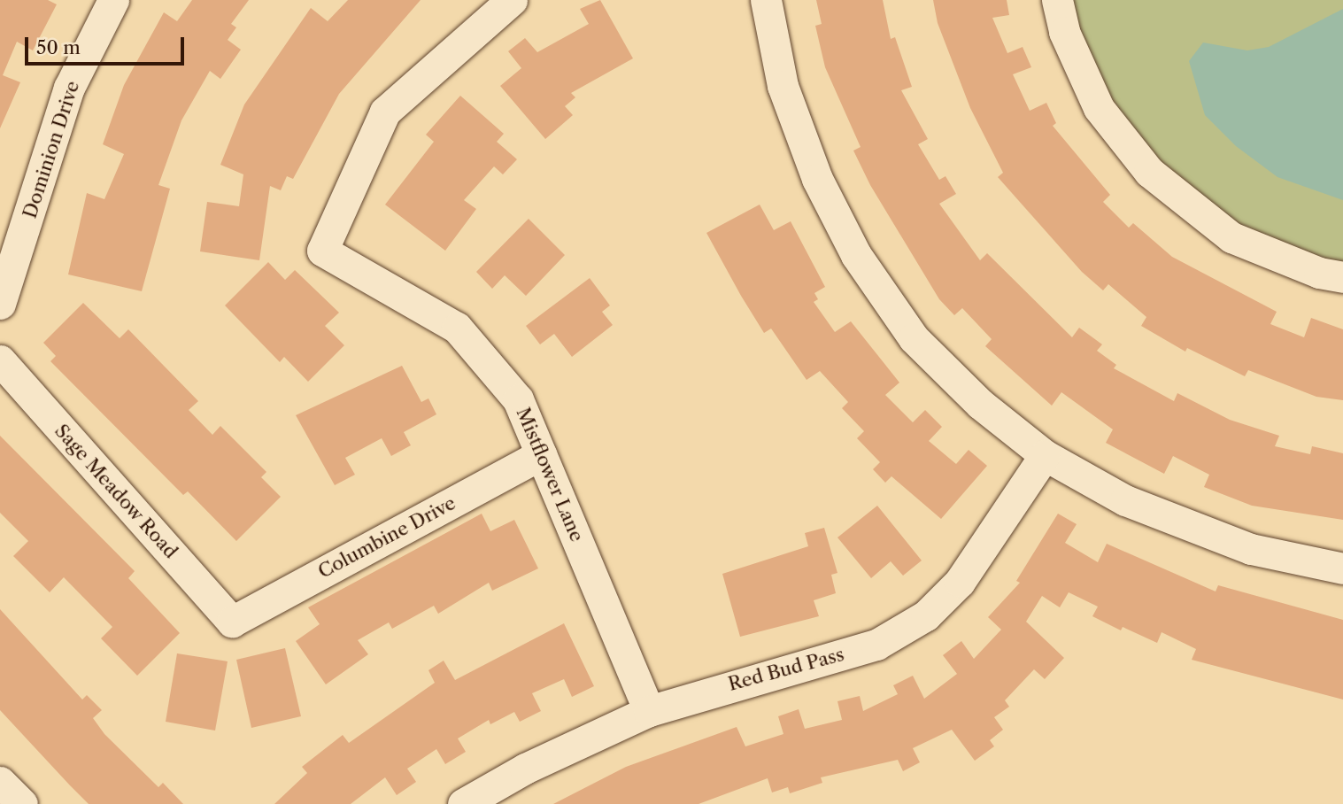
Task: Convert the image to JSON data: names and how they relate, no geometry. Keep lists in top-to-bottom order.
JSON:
{
  "streets": {
    "street": [
      "Dominion Drive",
      "Mistflower Lane",
      "Sage Meadow Road",
      "Columbine Drive",
      "Red Bud Pass"
    ]
  },
  "crossings": [
    ["Mistflower Lane", "Columbine Drive"],
    ["Mistflower Lane", "Red Bud Pass"],
    ["Sage Meadow Road", "Columbine Drive"]
  ],
  "scale_bar": "50 m"
}
